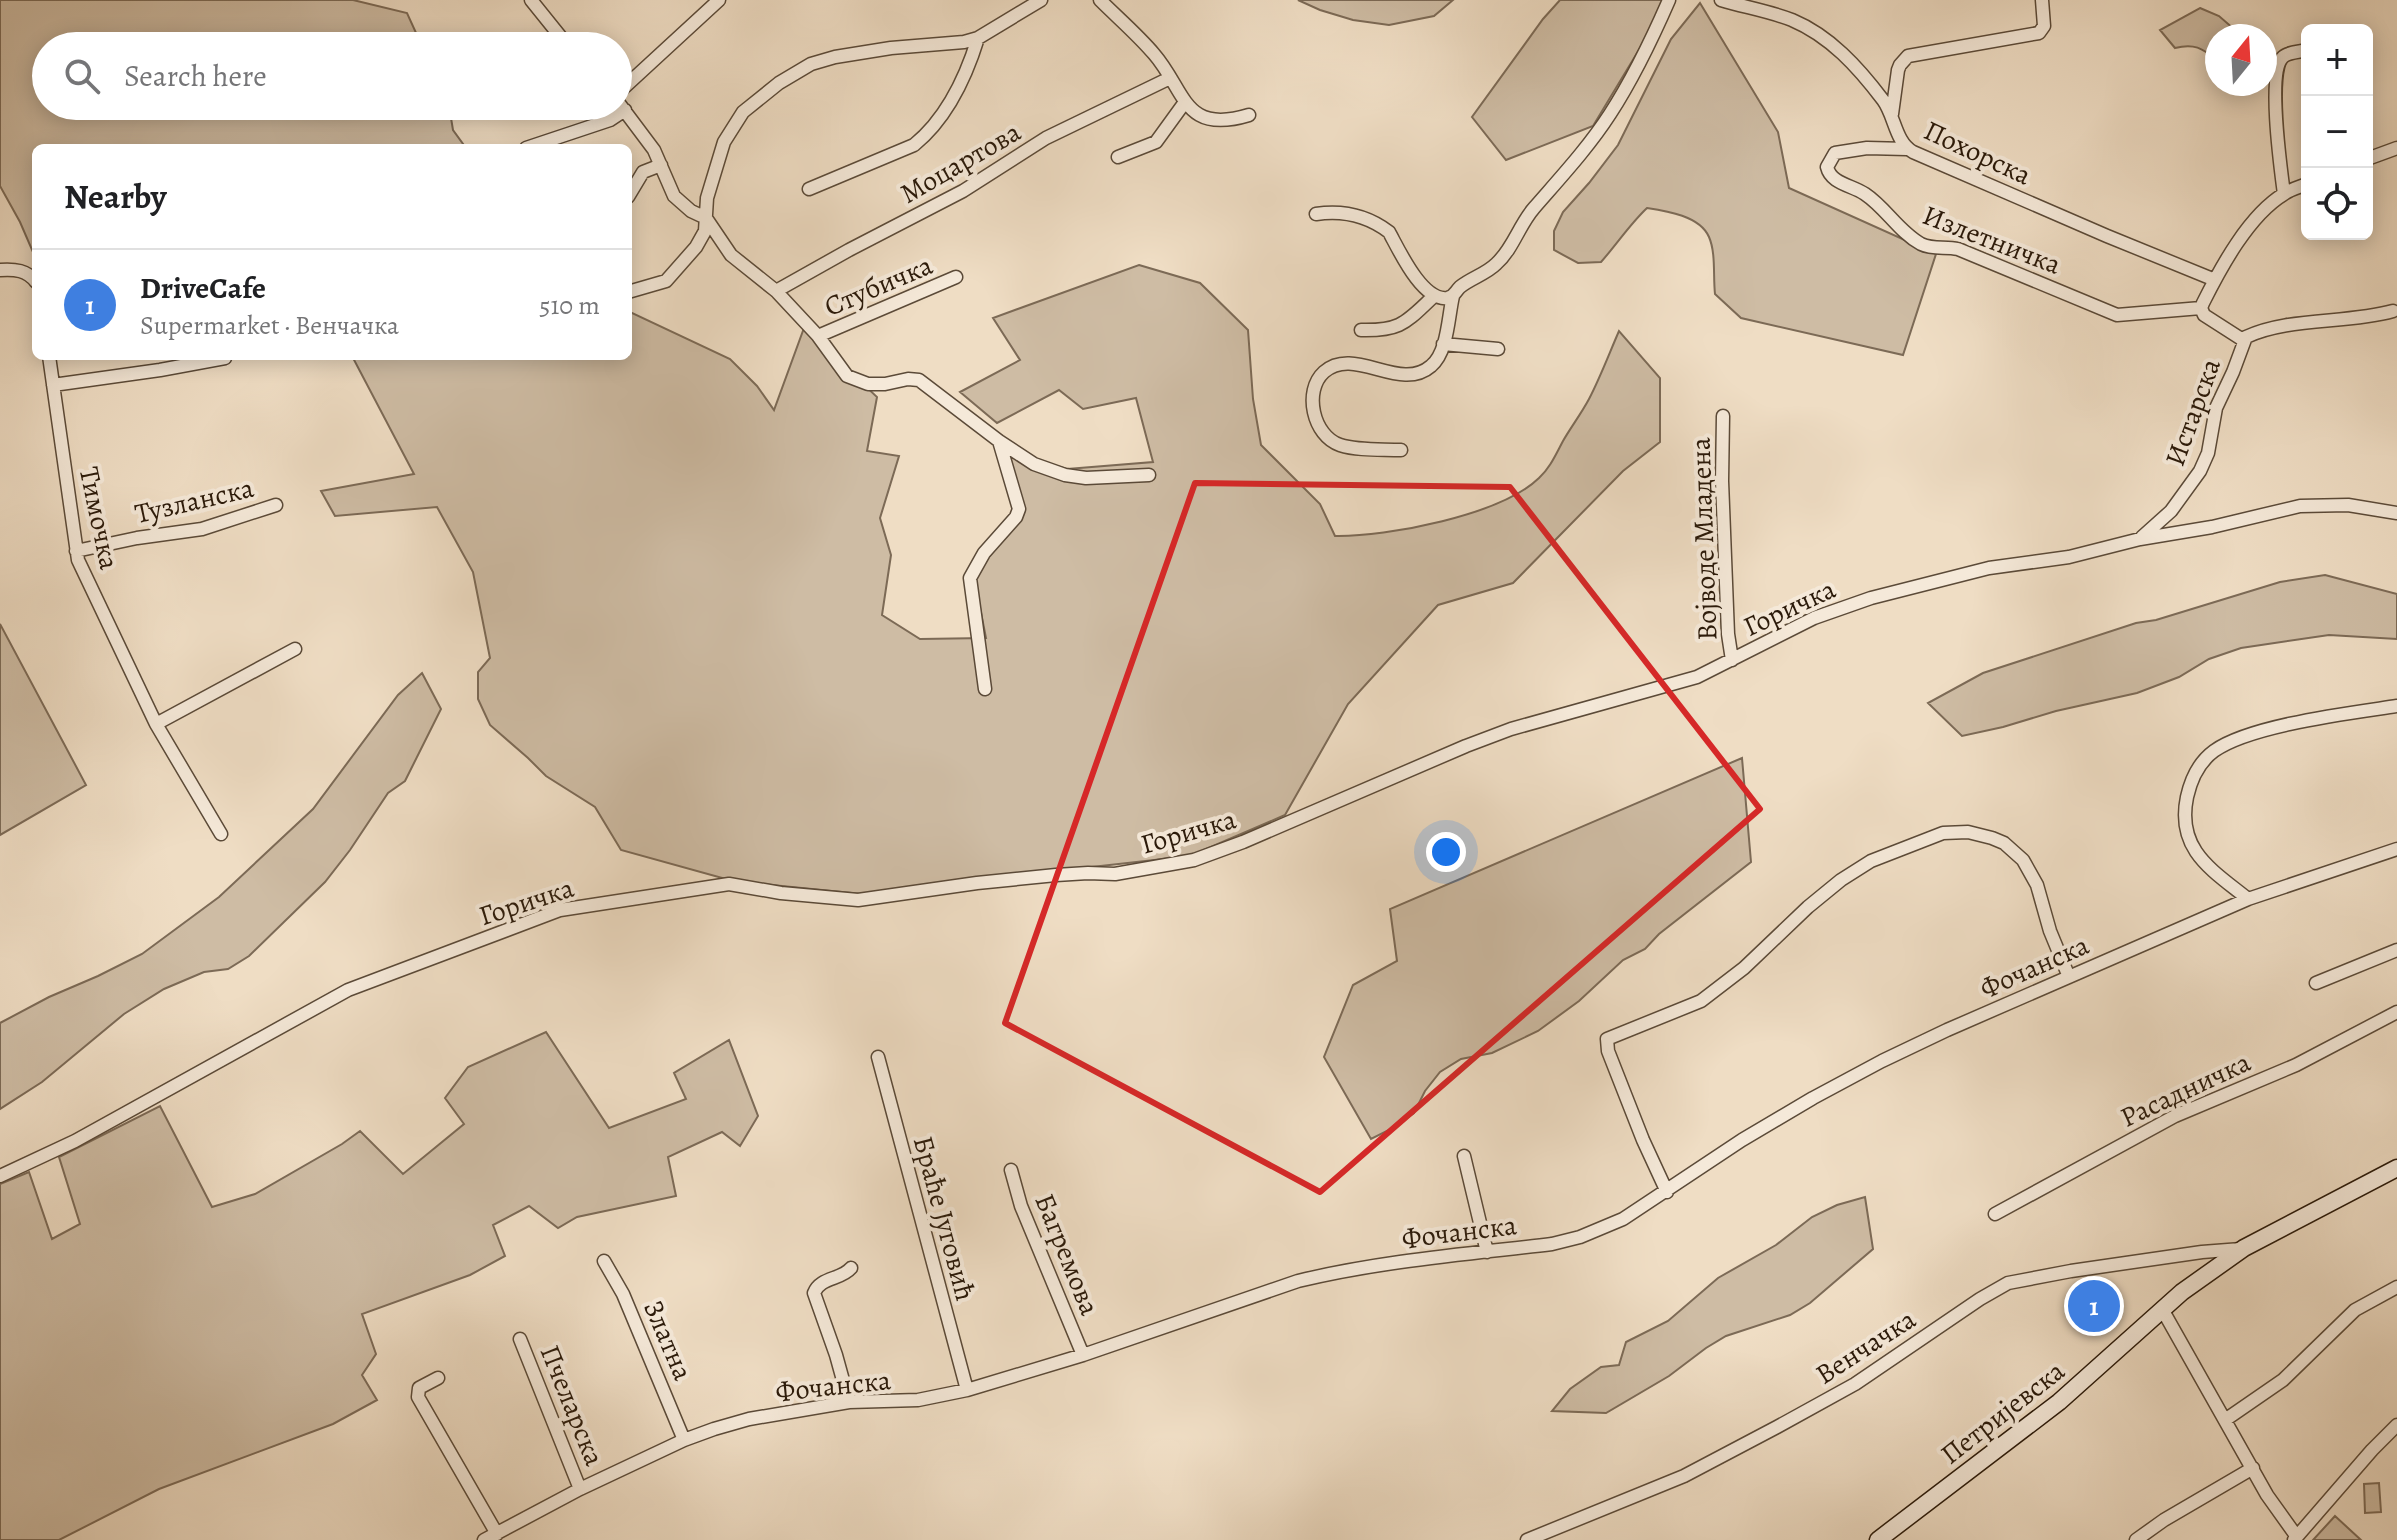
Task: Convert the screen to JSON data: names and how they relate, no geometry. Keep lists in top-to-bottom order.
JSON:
{
  "streets": {
    "main road": ["Петријевска"],
    "street": [
      "Похорска",
      "Моцартова",
      "Излетничка",
      "Стубичка",
      "Истарска",
      "Тузланска",
      "Тимочка",
      "Војводе Младена",
      "Горичка",
      "Фочанска",
      "Расадничка",
      "Браће Југовић",
      "Багремова",
      "Златна",
      "Венчачка",
      "Пчеларска"
    ]
  },
  "crossings": [
    ["Похорска", "Излетничка"],
    ["Истарска", "Горичка"],
    ["Тузланска", "Тимочка"],
    ["Војводе Младена", "Горичка"],
    ["Фочанска", "Браће Југовић"],
    ["Фочанска", "Багремова"],
    ["Фочанска", "Златна"],
    ["Фочанска", "Пчеларска"],
    ["Венчачка", "Петријевска"]
  ],
  "north": "top",
  "page": {
    "map_buttons": ["+", "−"],
    "search": "Search here",
    "heading": "Nearby",
    "list": [
      {
        "mark": "1",
        "name": "DriveCafe",
        "note": "Supermarket · Венчачка",
        "value": "510 m"
      }
    ],
    "pins": "1"
  }
}
